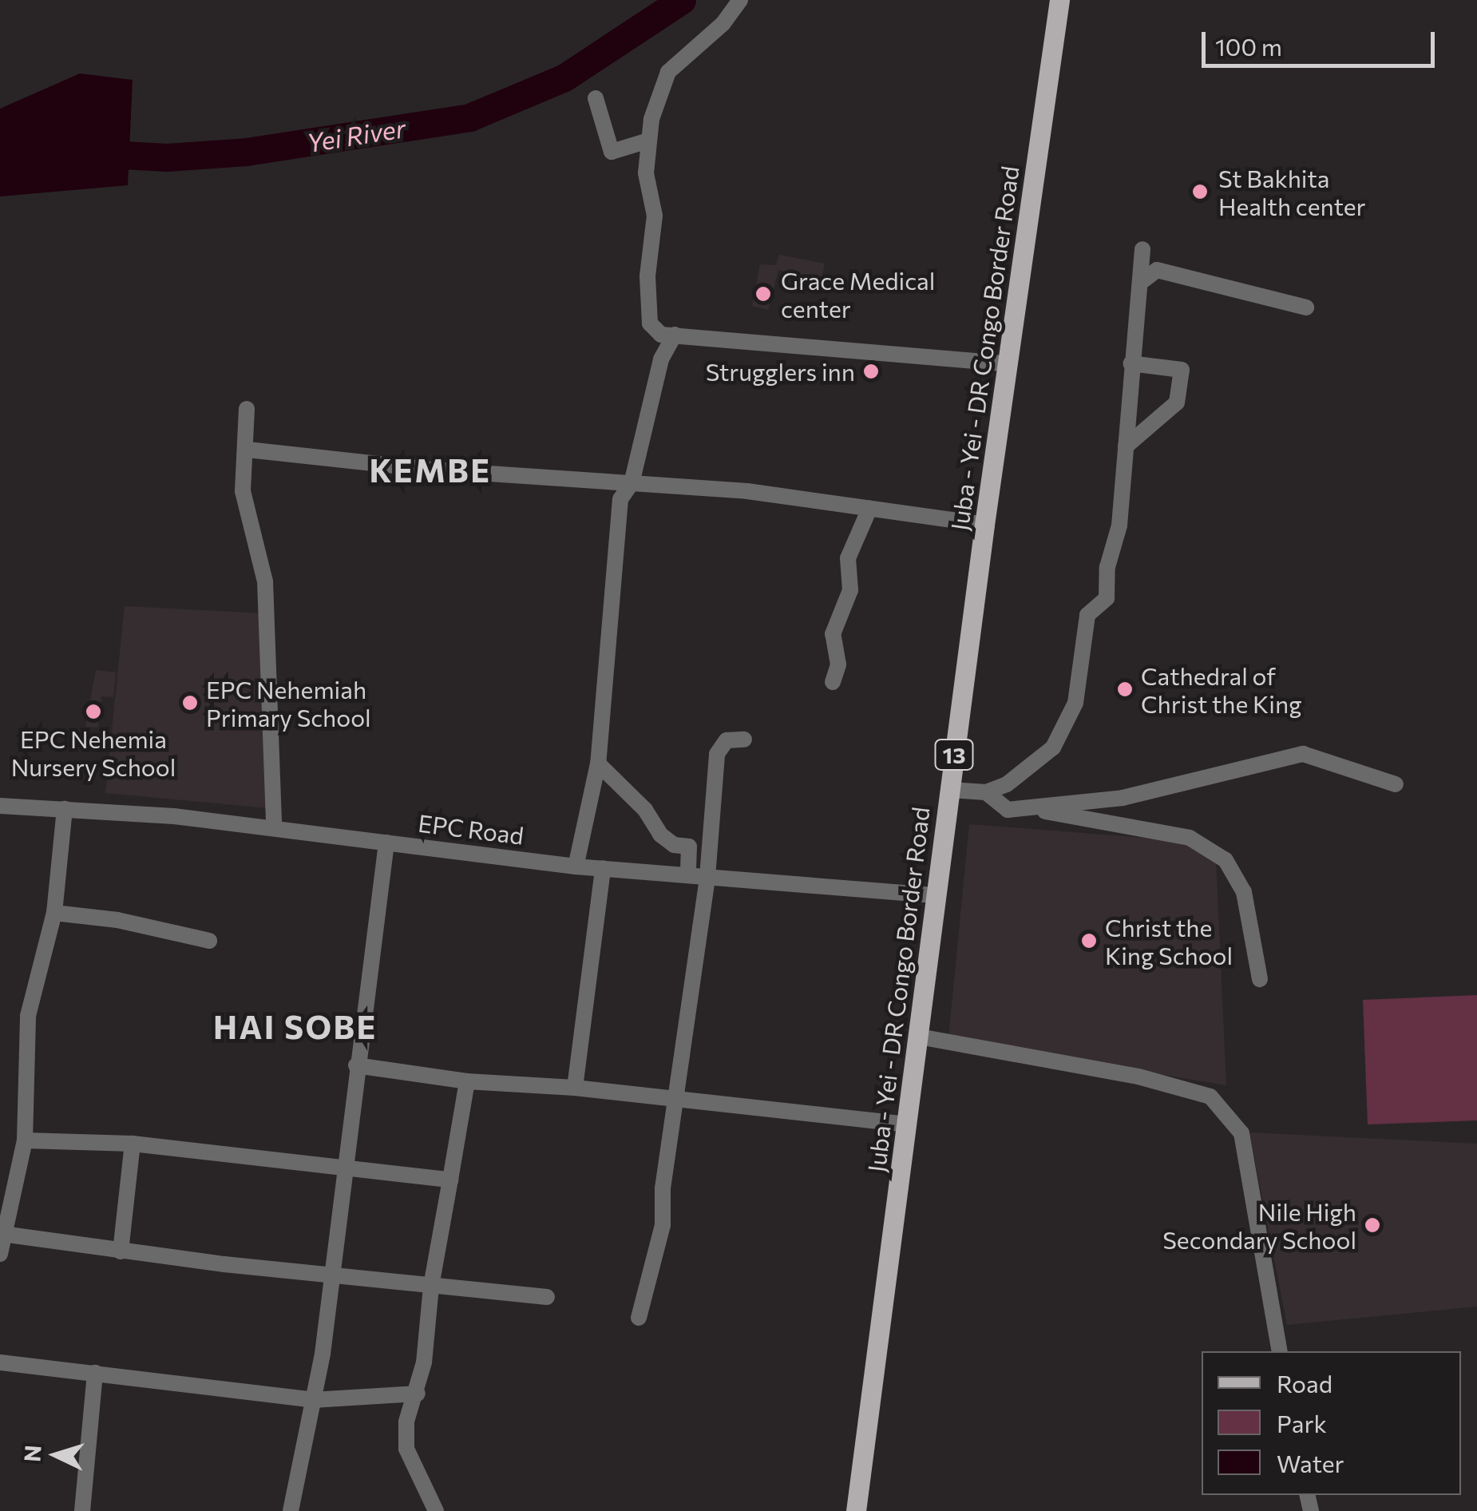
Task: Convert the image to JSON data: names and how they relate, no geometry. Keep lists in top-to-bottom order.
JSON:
{
  "streets": {
    "main road": ["Juba - Yei - DR Congo Border Road", "13"],
    "street": ["EPC Road"]
  },
  "crossings": [
    ["Juba - Yei - DR Congo Border Road", "EPC Road"]
  ],
  "districts": ["KEMBE", "HAI SOBE"],
  "water": ["Yei River"],
  "places": [
    "St Bakhita Health center",
    "Grace Medical center",
    "Strugglers inn",
    "Cathedral of Christ the King",
    "EPC Nehemiah Primary School",
    "EPC Nehemia Nursery School",
    "Christ the King School",
    "Nile High Secondary School"
  ],
  "legend": ["Road", "Park", "Water"],
  "scale_bar": "100 m",
  "north": "left"
}
